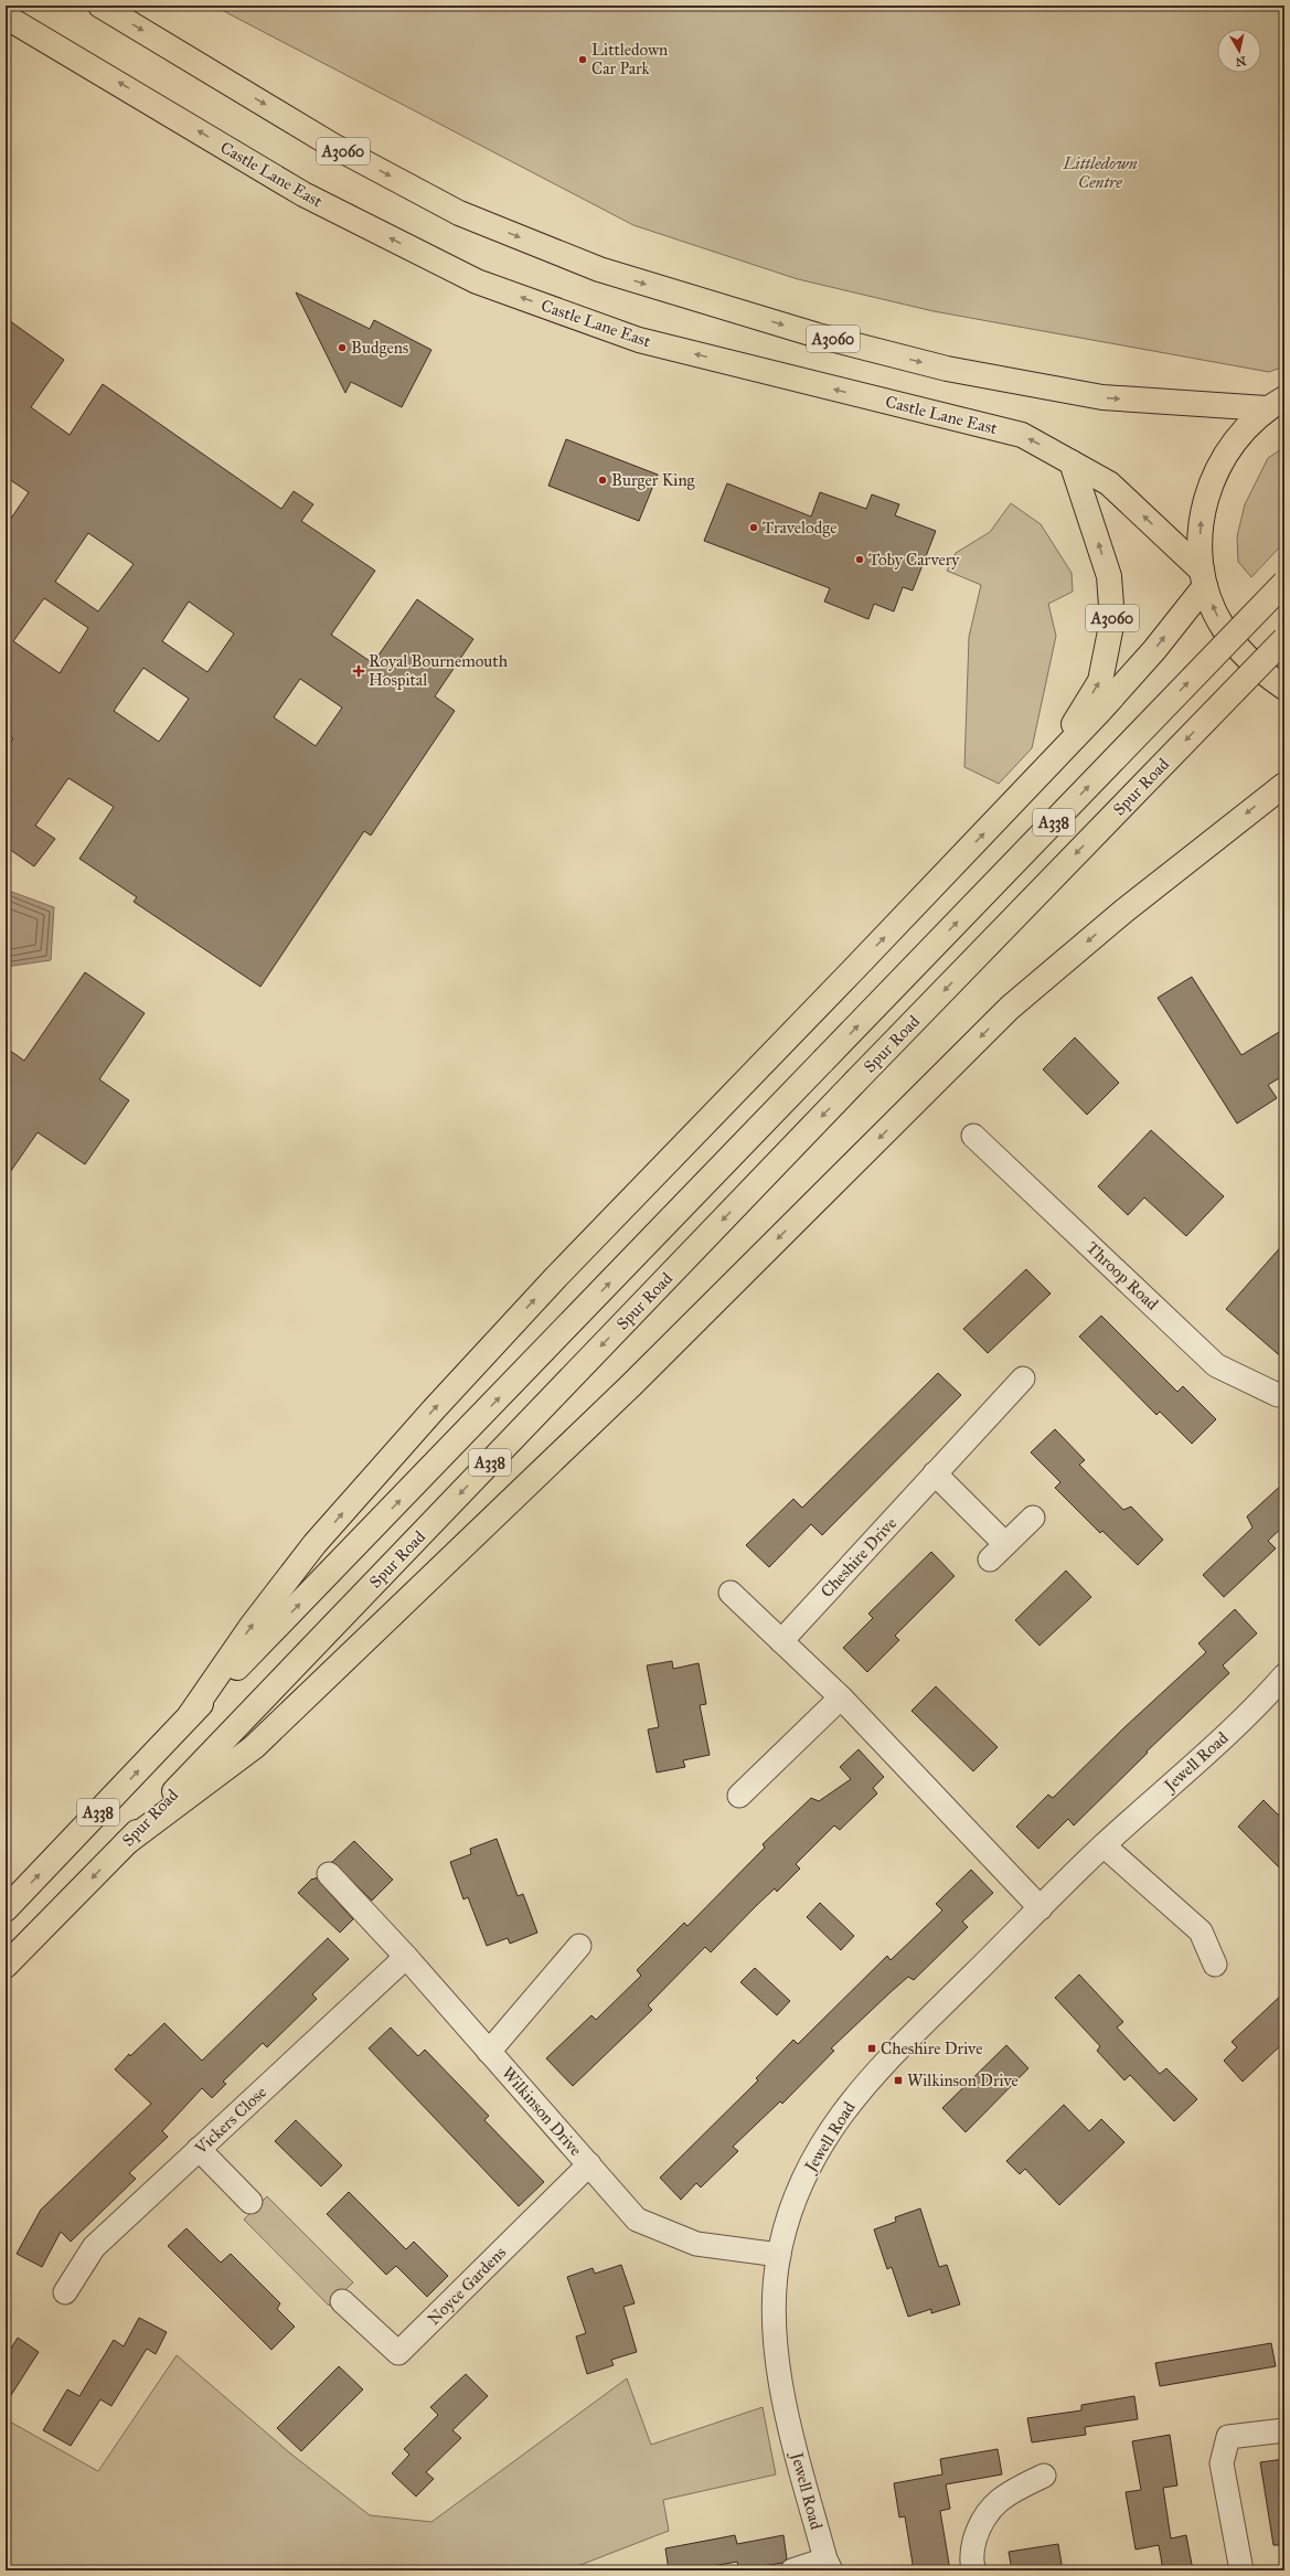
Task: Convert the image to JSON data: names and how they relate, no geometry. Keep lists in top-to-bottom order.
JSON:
{
  "streets": {
    "main road": [
      "A3060",
      "Castle Lane East",
      "Spur Road",
      "A338"
    ],
    "street": [
      "Throop Road",
      "Cheshire Drive",
      "Jewell Road",
      "Wilkinson Drive",
      "Vickers Close",
      "Noyce Gardens"
    ]
  },
  "crossings": [
    ["A3060", "Castle Lane East"],
    ["Jewell Road", "Wilkinson Drive"],
    ["Wilkinson Drive", "Vickers Close"],
    ["Wilkinson Drive", "Noyce Gardens"]
  ],
  "parks": ["Littledown Centre"],
  "places": {
    "other": [
      "Littledown Car Park",
      "Budgens",
      "Burger King",
      "Travelodge",
      "Toby Carvery"
    ],
    "health": ["Royal Bournemouth Hospital"],
    "transit": ["Cheshire Drive", "Wilkinson Drive"]
  },
  "north": "bottom"
}
